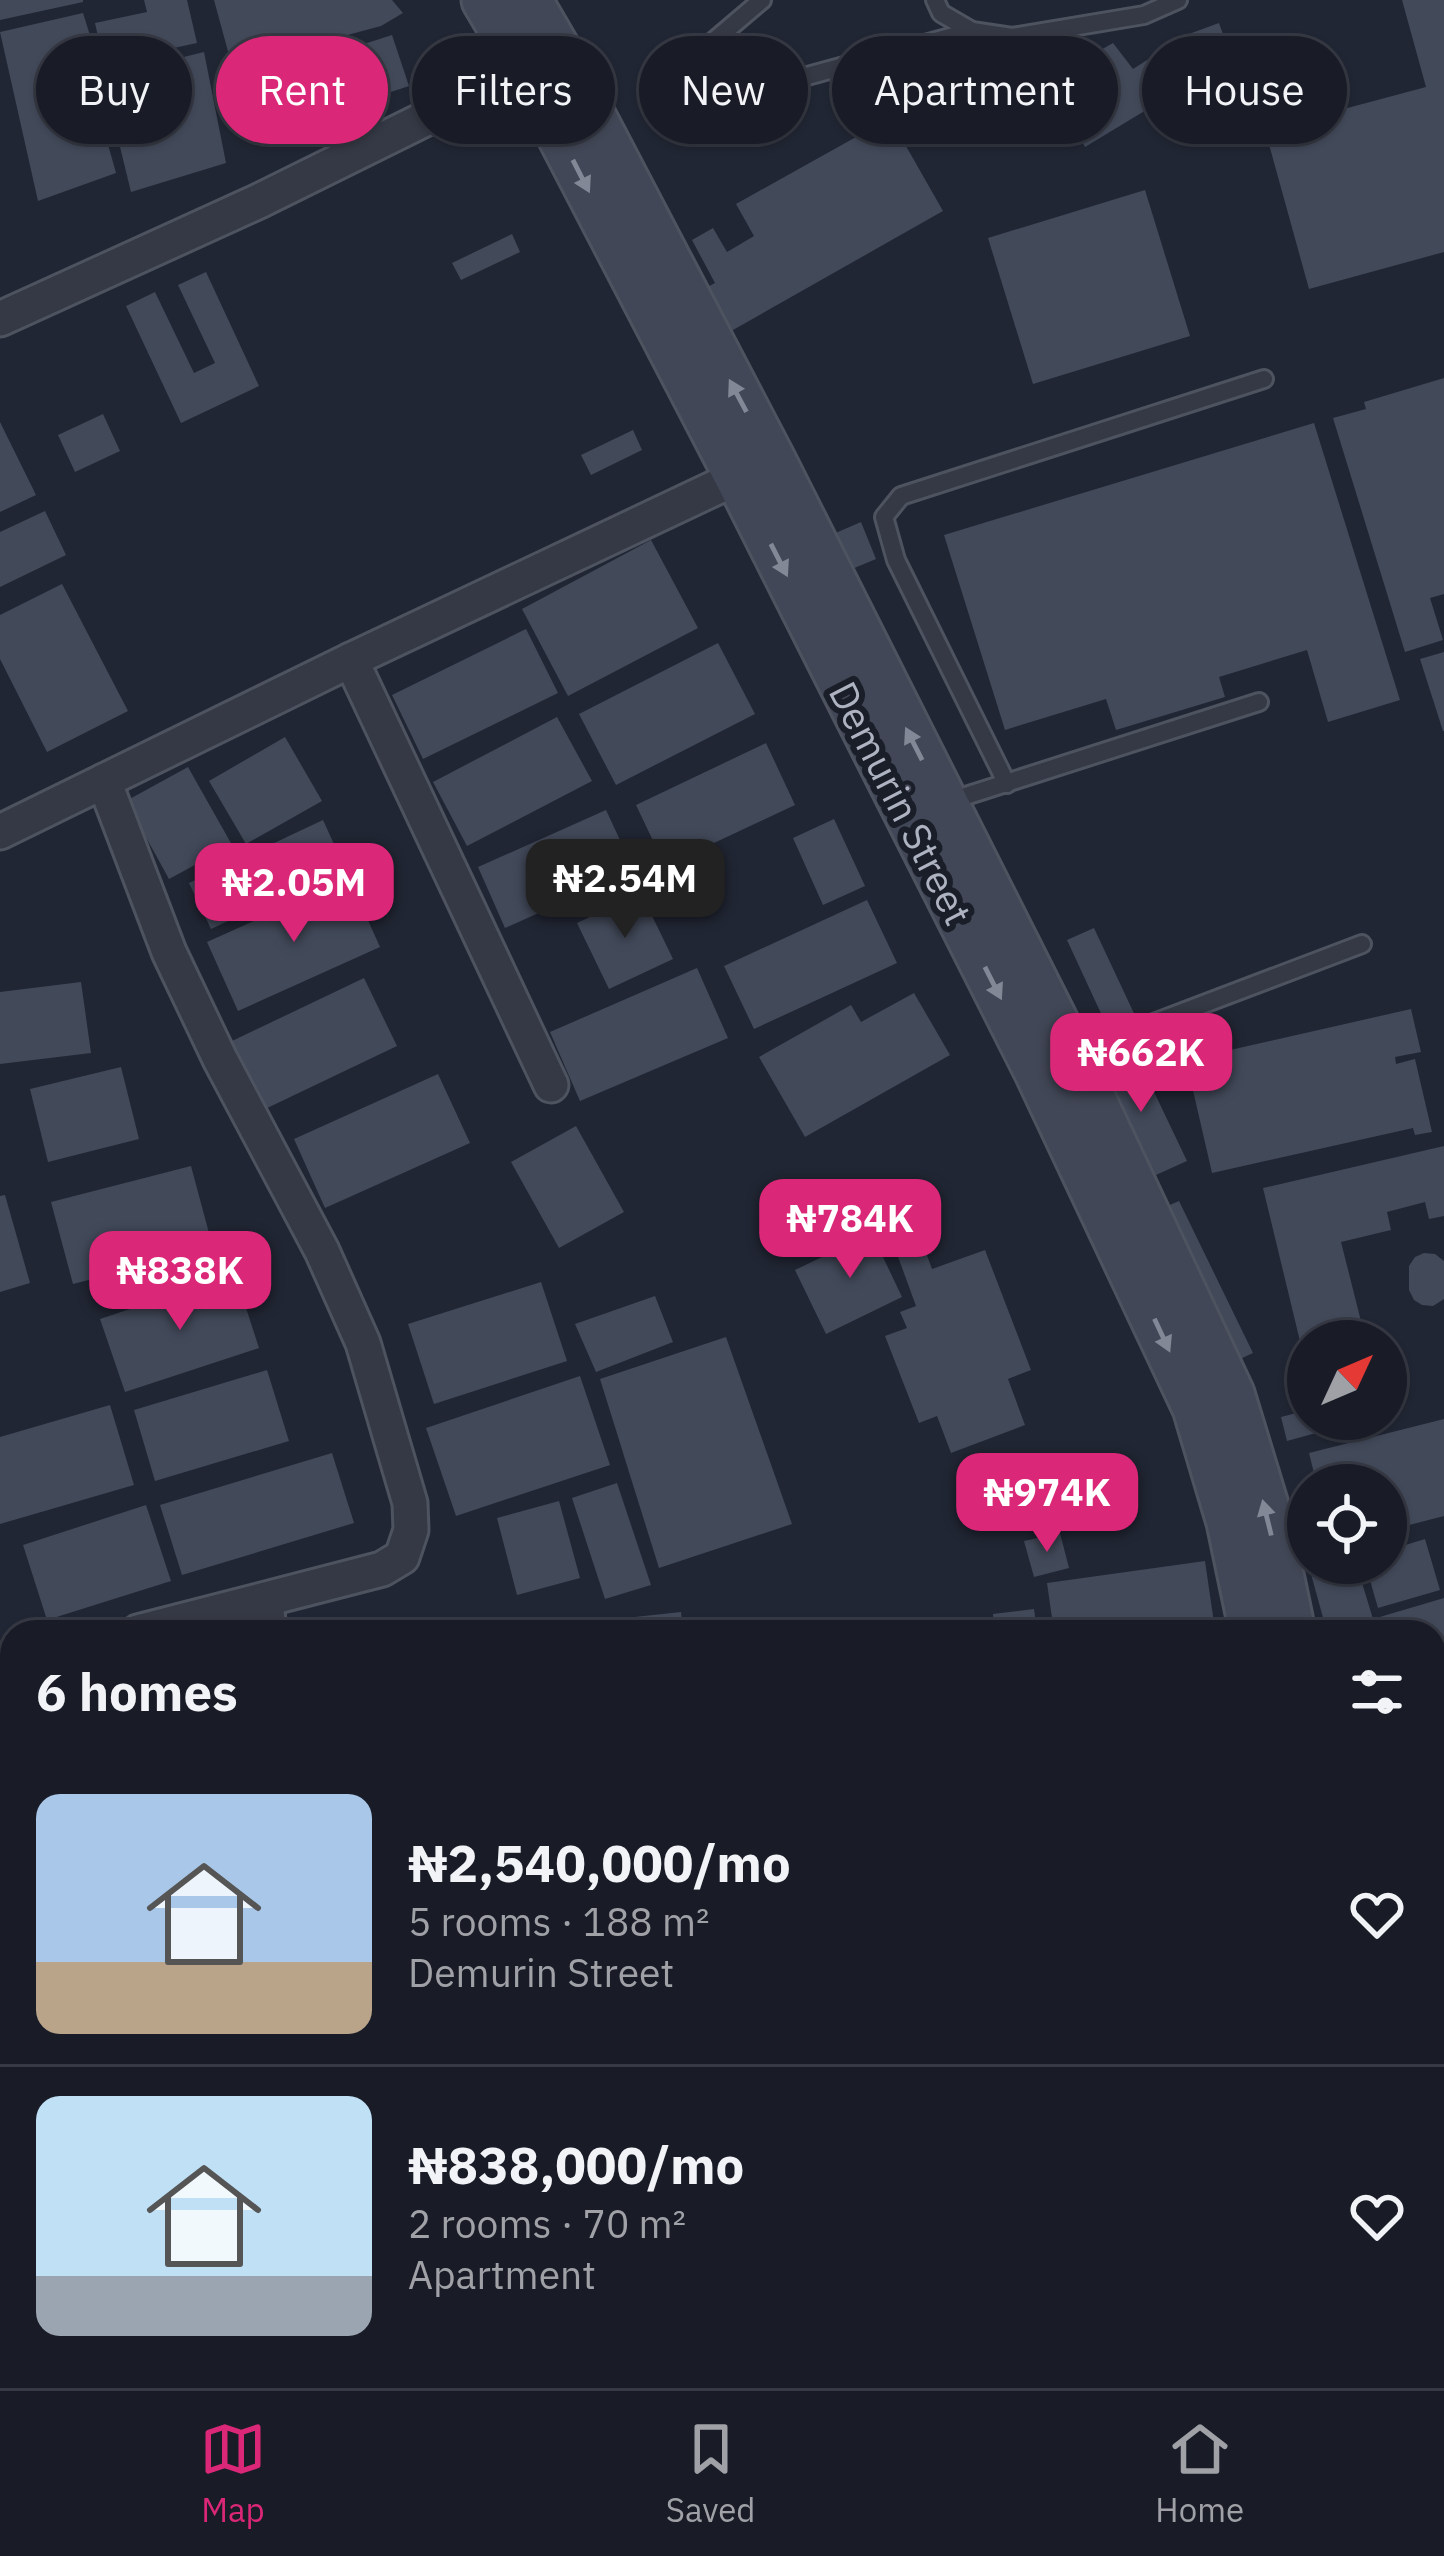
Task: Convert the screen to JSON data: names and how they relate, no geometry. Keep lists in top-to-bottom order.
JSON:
{
  "streets": {
    "street": ["Demurin Street"]
  },
  "north": "top right",
  "page": {
    "chip": [
      "Buy",
      "Rent",
      "Filters",
      "New",
      "Apartment",
      "House"
    ],
    "price": [
      "₦2.54M",
      "₦2.05M",
      "₦662K",
      "₦784K",
      "₦838K",
      "₦974K"
    ],
    "heading": "6 homes",
    "list": [
      {
        "name": "₦2,540,000/mo",
        "note": "5 rooms · 188 m² · Demurin Street"
      },
      {
        "name": "₦838,000/mo",
        "note": "2 rooms · 70 m² · Apartment"
      }
    ],
    "tabs": ["Map", "Saved", "Home"]
  }
}
